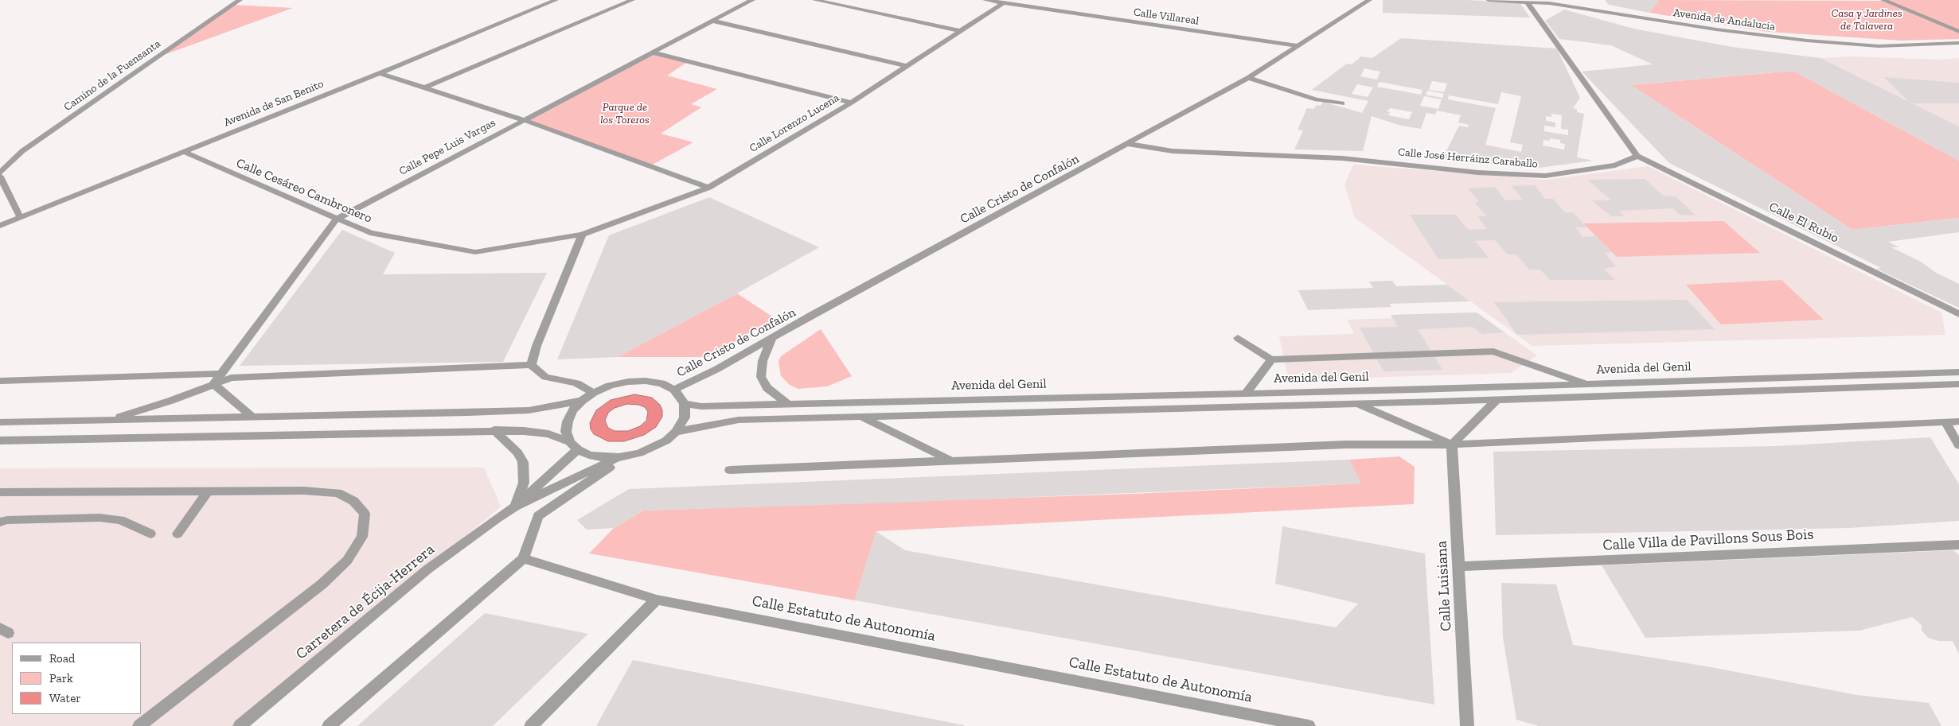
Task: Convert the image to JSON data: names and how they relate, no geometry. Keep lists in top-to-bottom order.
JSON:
{
  "streets": {
    "street": [
      "Calle Villareal",
      "Avenida de Andalucía",
      "Camino de la Fuensanta",
      "Avenida de San Benito",
      "Calle Lorenzo Lucena",
      "Calle Pepe Luis Vargas",
      "Calle José Herráinz Caraballo",
      "Calle Cristo de Confalón",
      "Calle Cesáreo Cambronero",
      "Calle El Rubio",
      "Avenida del Genil",
      "Calle Villa de Pavillons Sous Bois",
      "Calle Luisiana",
      "Carretera de Écija-Herrera",
      "Calle Estatuto de Autonomía"
    ]
  },
  "crossings": [
    ["Calle Villareal", "Calle Lorenzo Lucena"],
    ["Calle Villareal", "Calle Cristo de Confalón"],
    ["Avenida de San Benito", "Calle Cesáreo Cambronero"],
    ["Calle Lorenzo Lucena", "Calle Cesáreo Cambronero"],
    ["Calle Pepe Luis Vargas", "Calle Cesáreo Cambronero"],
    ["Calle José Herráinz Caraballo", "Calle Cristo de Confalón"],
    ["Calle José Herráinz Caraballo", "Calle El Rubio"],
    ["Calle Cristo de Confalón", "Avenida del Genil"],
    ["Calle Cristo de Confalón", "Carretera de Écija-Herrera"],
    ["Avenida del Genil", "Calle Luisiana"],
    ["Avenida del Genil", "Carretera de Écija-Herrera"],
    ["Calle Villa de Pavillons Sous Bois", "Calle Luisiana"]
  ],
  "parks": ["Casa y Jardines de Talavera", "Parque de los Toreros"],
  "legend": ["Road", "Park", "Water"]
}
